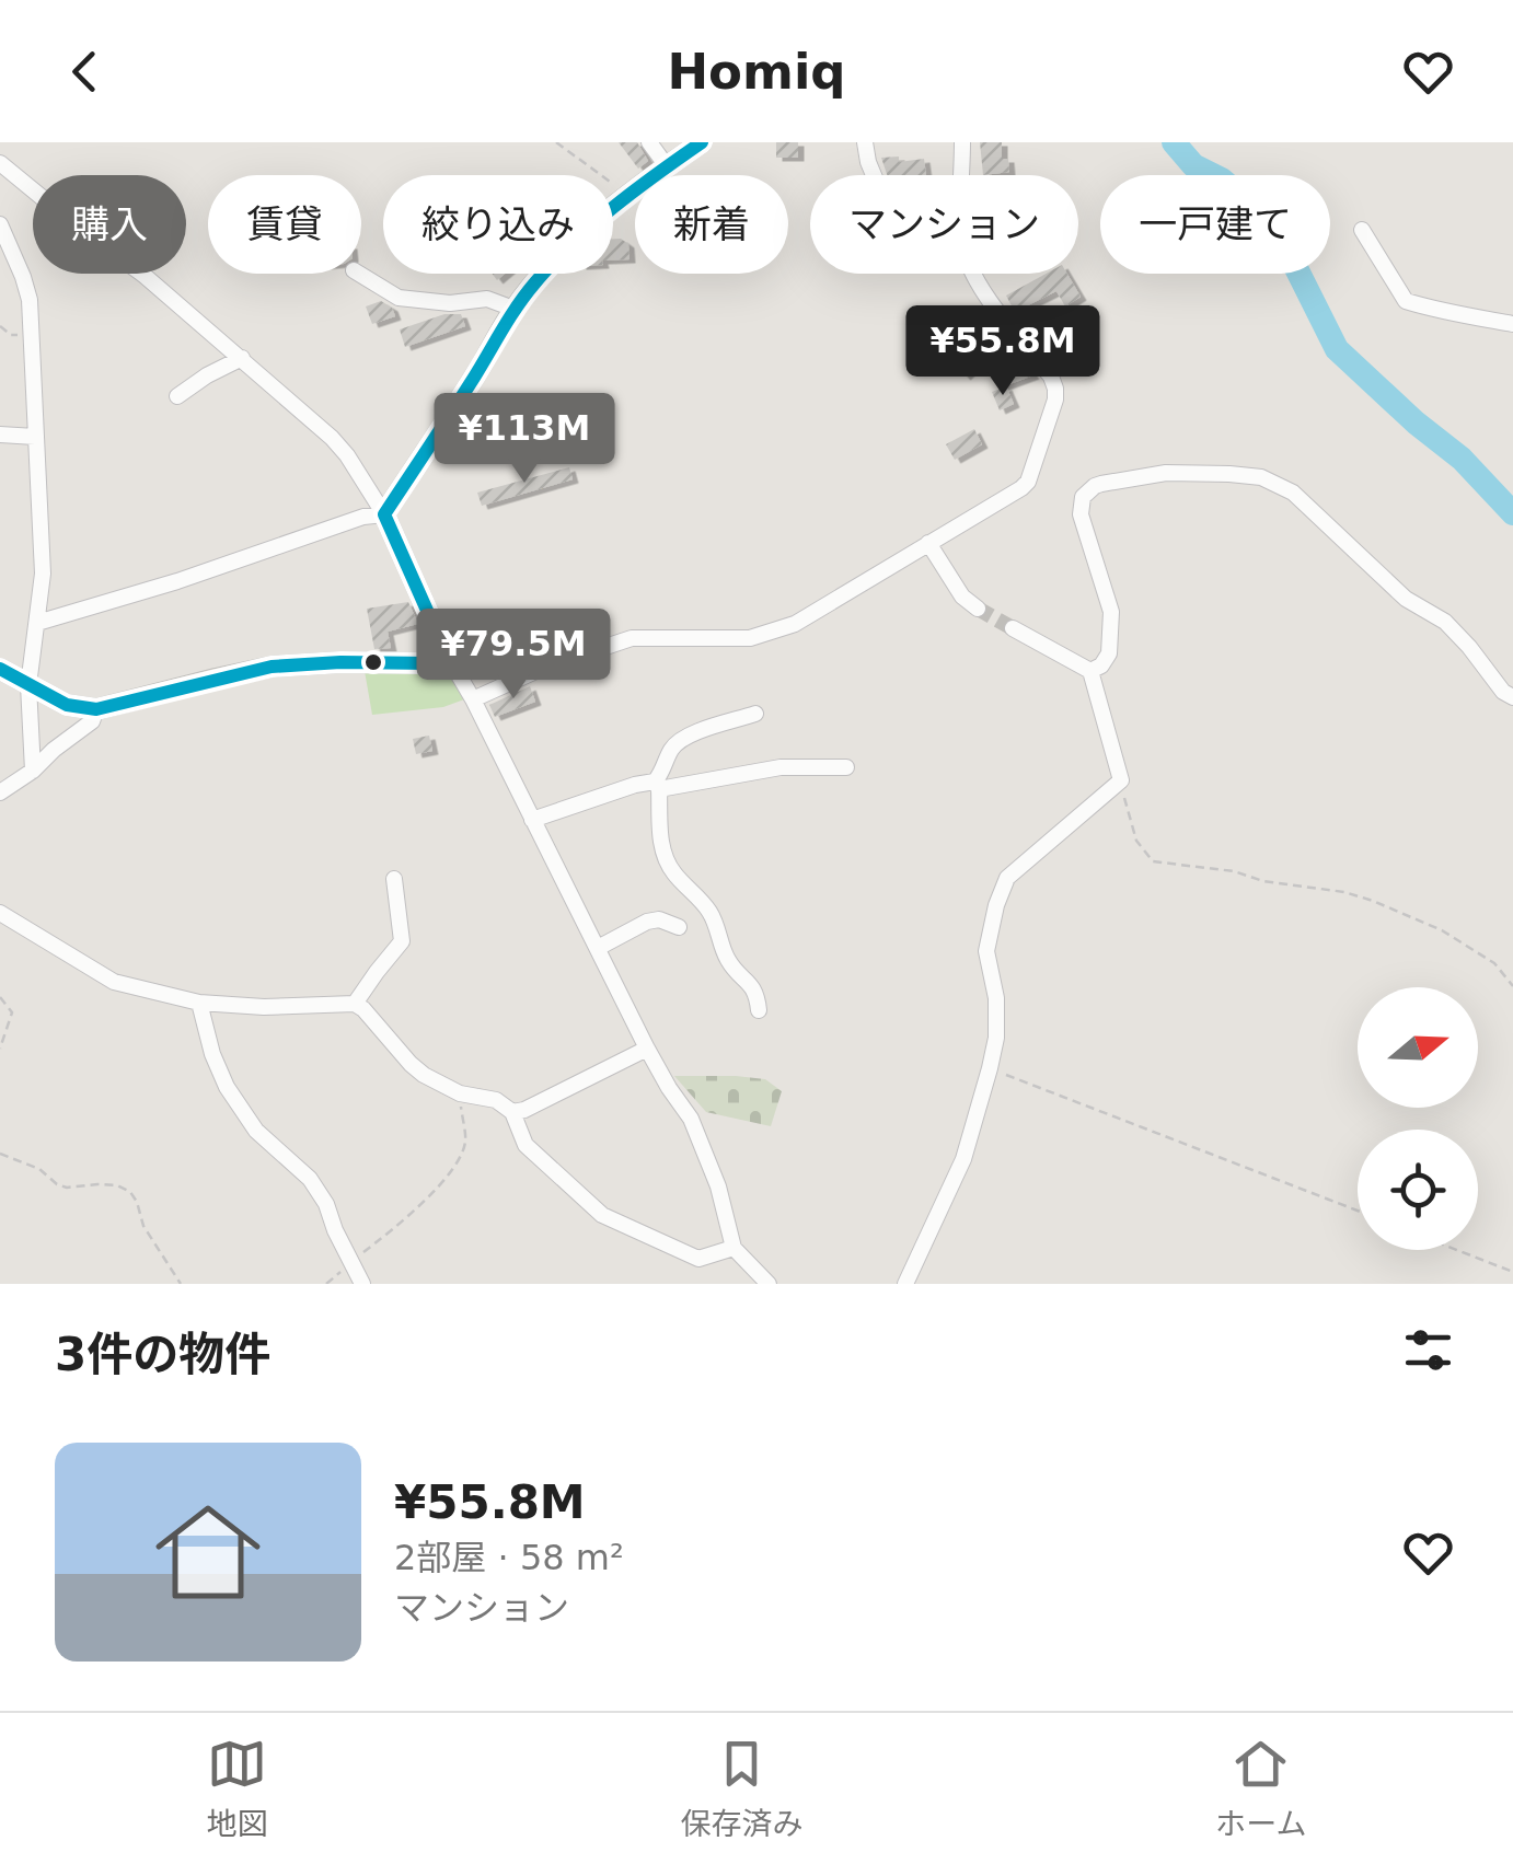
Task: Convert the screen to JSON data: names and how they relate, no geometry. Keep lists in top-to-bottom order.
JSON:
{
  "north": "right",
  "page": {
    "header": "Homiq",
    "chip": [
      "購入",
      "賃貸",
      "絞り込み",
      "新着",
      "マンション",
      "一戸建て"
    ],
    "price": ["¥55.8M", "¥113M", "¥79.5M"],
    "heading": "3件の物件",
    "list": [
      {
        "name": "¥55.8M",
        "note": "2部屋 · 58 m² · マンション"
      }
    ],
    "tabs": ["地図", "保存済み", "ホーム"]
  }
}
